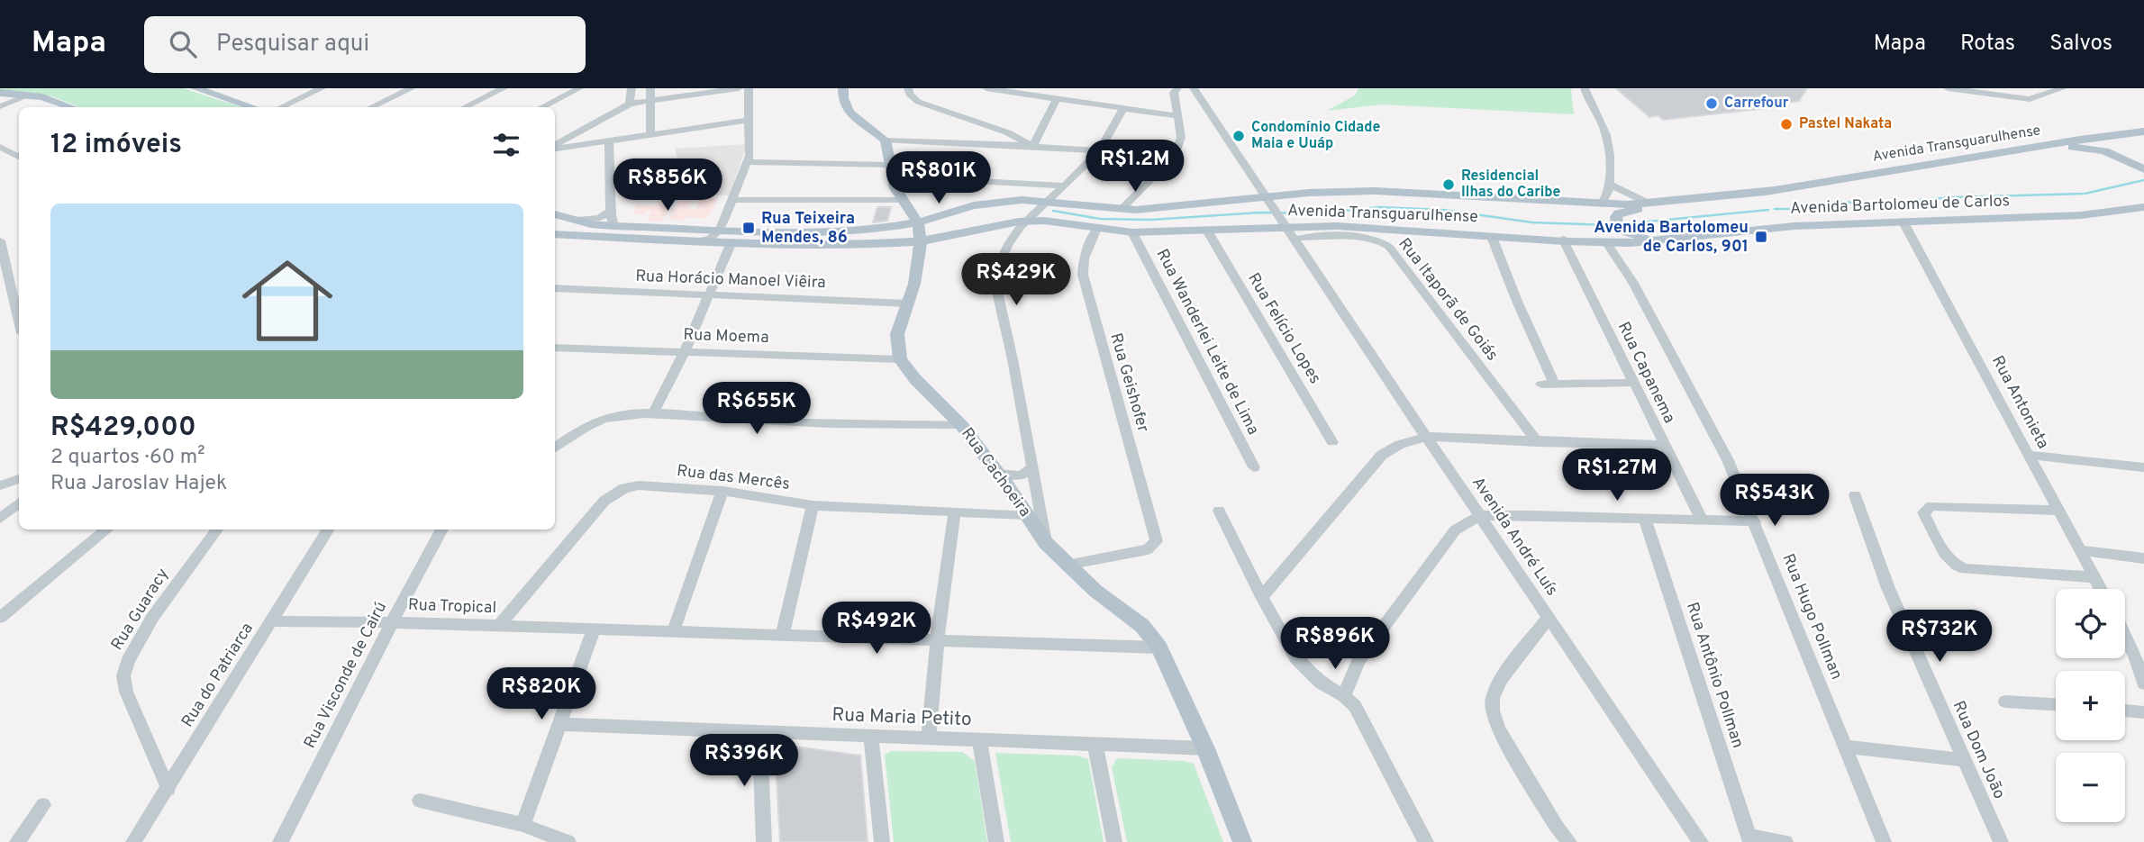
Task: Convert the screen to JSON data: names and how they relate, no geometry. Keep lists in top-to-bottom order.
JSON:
{
  "streets": {
    "main road": ["Avenida Transguarulhense", "Avenida Bartolomeu de Carlos", "Rua Cachoeira"],
    "street": [
      "Rua Horácio Manoel Viêira",
      "Rua Itaporã de Goiás",
      "Rua Felício Lopes",
      "Rua Moema",
      "Rua Wanderlei Leite de Lima",
      "Rua Capanema",
      "Rua Geishofer",
      "Rua Antonieta",
      "Rua das Mercês",
      "Avenida André Luís",
      "Rua Tropical",
      "Rua Guaracy",
      "Rua Hugo Pollman",
      "Rua do Patriarca",
      "Rua Visconde de Cairú",
      "Rua Antônio Pollman",
      "Rua Maria Petito",
      "Rua Dom João"
    ]
  },
  "crossings": [
    ["Avenida Transguarulhense", "Avenida Bartolomeu de Carlos"],
    ["Avenida Transguarulhense", "Rua Felício Lopes"],
    ["Avenida Transguarulhense", "Rua Wanderlei Leite de Lima"],
    ["Avenida Transguarulhense", "Rua Capanema"],
    ["Avenida Transguarulhense", "Rua Geishofer"],
    ["Avenida Transguarulhense", "Avenida André Luís"],
    ["Avenida Transguarulhense", "Rua Hugo Pollman"],
    ["Avenida Bartolomeu de Carlos", "Rua Antonieta"],
    ["Rua Itaporã de Goiás", "Avenida André Luís"],
    ["Rua Moema", "Rua Cachoeira"],
    ["Rua Geishofer", "Rua Cachoeira"],
    ["Rua Cachoeira", "Rua das Mercês"],
    ["Rua Cachoeira", "Rua Tropical"],
    ["Rua Cachoeira", "Rua Maria Petito"],
    ["Rua das Mercês", "Rua Tropical"],
    ["Rua Tropical", "Rua do Patriarca"],
    ["Rua Tropical", "Rua Visconde de Cairú"],
    ["Rua Guaracy", "Rua do Patriarca"]
  ],
  "places": {
    "other": [
      "Carrefour",
      "Pastel Nakata",
      "Condomínio Cidade Maia e Uuáp",
      "Residencial Ilhas do Caribe"
    ],
    "transit": ["Rua Teixeira Mendes, 86", "Avenida Bartolomeu de Carlos, 901"]
  },
  "page": {
    "header": "Mapa",
    "search": "Pesquisar aqui",
    "nav": ["Mapa", "Rotas", "Salvos"],
    "heading": "12 imóveis",
    "price": [
      "R$1.2M",
      "R$801K",
      "R$856K",
      "R$429K",
      "R$655K",
      "R$1.27M",
      "R$543K",
      "R$492K",
      "R$732K",
      "R$896K",
      "R$820K",
      "R$396K"
    ],
    "list": [
      {
        "name": "R$429,000",
        "note": "2 quartos · 60 m² · Rua Jaroslav Hajek"
      }
    ],
    "map_buttons": ["+", "−"]
  }
}
